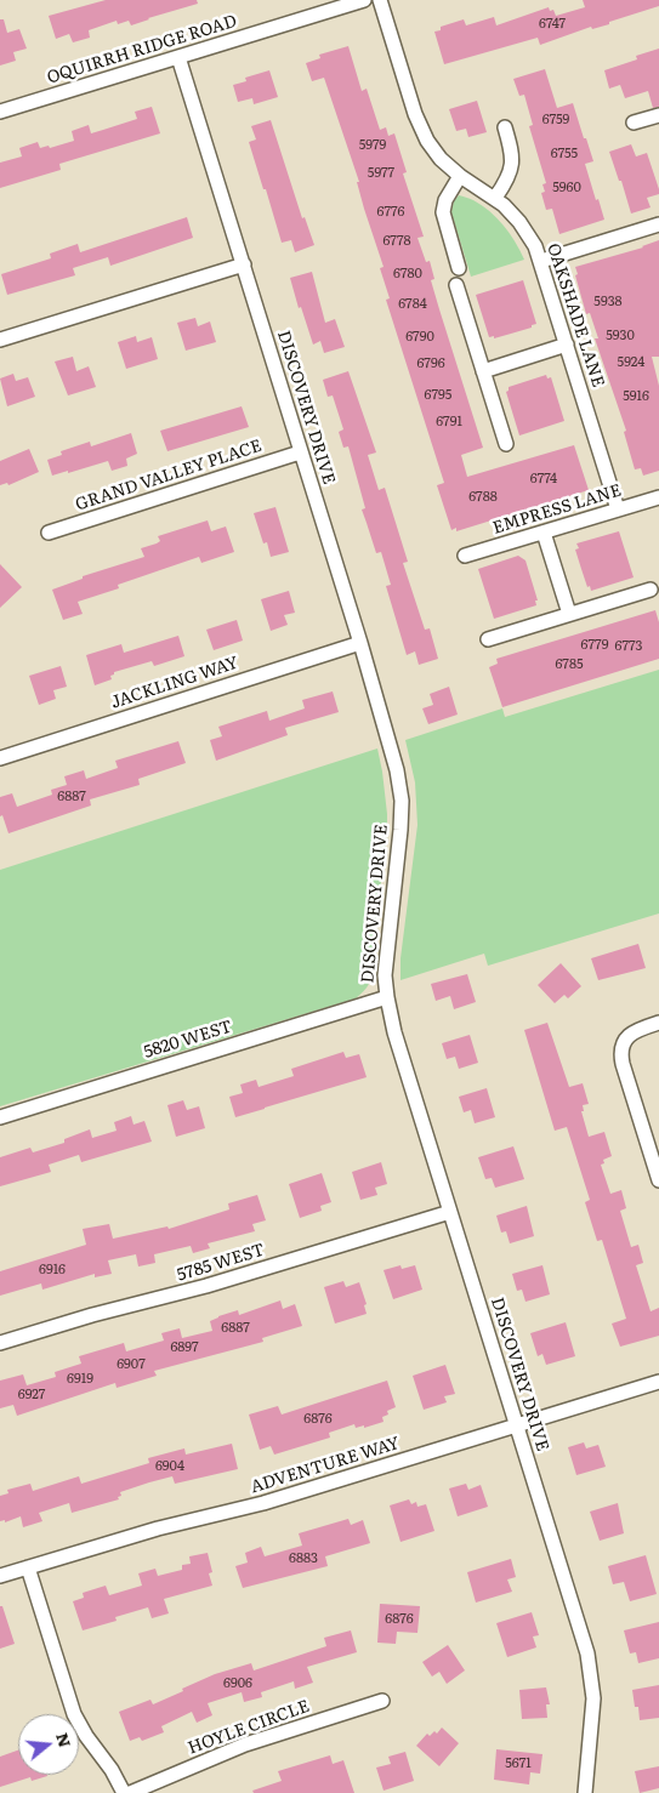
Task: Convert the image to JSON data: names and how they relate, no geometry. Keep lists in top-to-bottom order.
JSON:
{
  "streets": {
    "street": [
      "OQUIRRH RIDGE ROAD",
      "OAKSHADE LANE",
      "DISCOVERY DRIVE",
      "GRAND VALLEY PLACE",
      "EMPRESS LANE",
      "JACKLING WAY",
      "5820 WEST",
      "5785 WEST",
      "ADVENTURE WAY",
      "HOYLE CIRCLE"
    ]
  },
  "crossings": [
    ["OQUIRRH RIDGE ROAD", "DISCOVERY DRIVE"],
    ["OAKSHADE LANE", "EMPRESS LANE"],
    ["DISCOVERY DRIVE", "GRAND VALLEY PLACE"],
    ["DISCOVERY DRIVE", "JACKLING WAY"],
    ["DISCOVERY DRIVE", "5820 WEST"],
    ["DISCOVERY DRIVE", "5785 WEST"],
    ["DISCOVERY DRIVE", "ADVENTURE WAY"]
  ],
  "house_numbers": [
    "6747",
    "6759",
    "5979",
    "6755",
    "5977",
    "5960",
    "6776",
    "6778",
    "6780",
    "5938",
    "6784",
    "5930",
    "6790",
    "5924",
    "6796",
    "6795",
    "5916",
    "6791",
    "6774",
    "6788",
    "6779",
    "6773",
    "6785",
    "6887",
    "6916",
    "6887",
    "6897",
    "6907",
    "6919",
    "6927",
    "6876",
    "6904",
    "6883",
    "6876",
    "6906",
    "5671"
  ],
  "north": "right"
}
